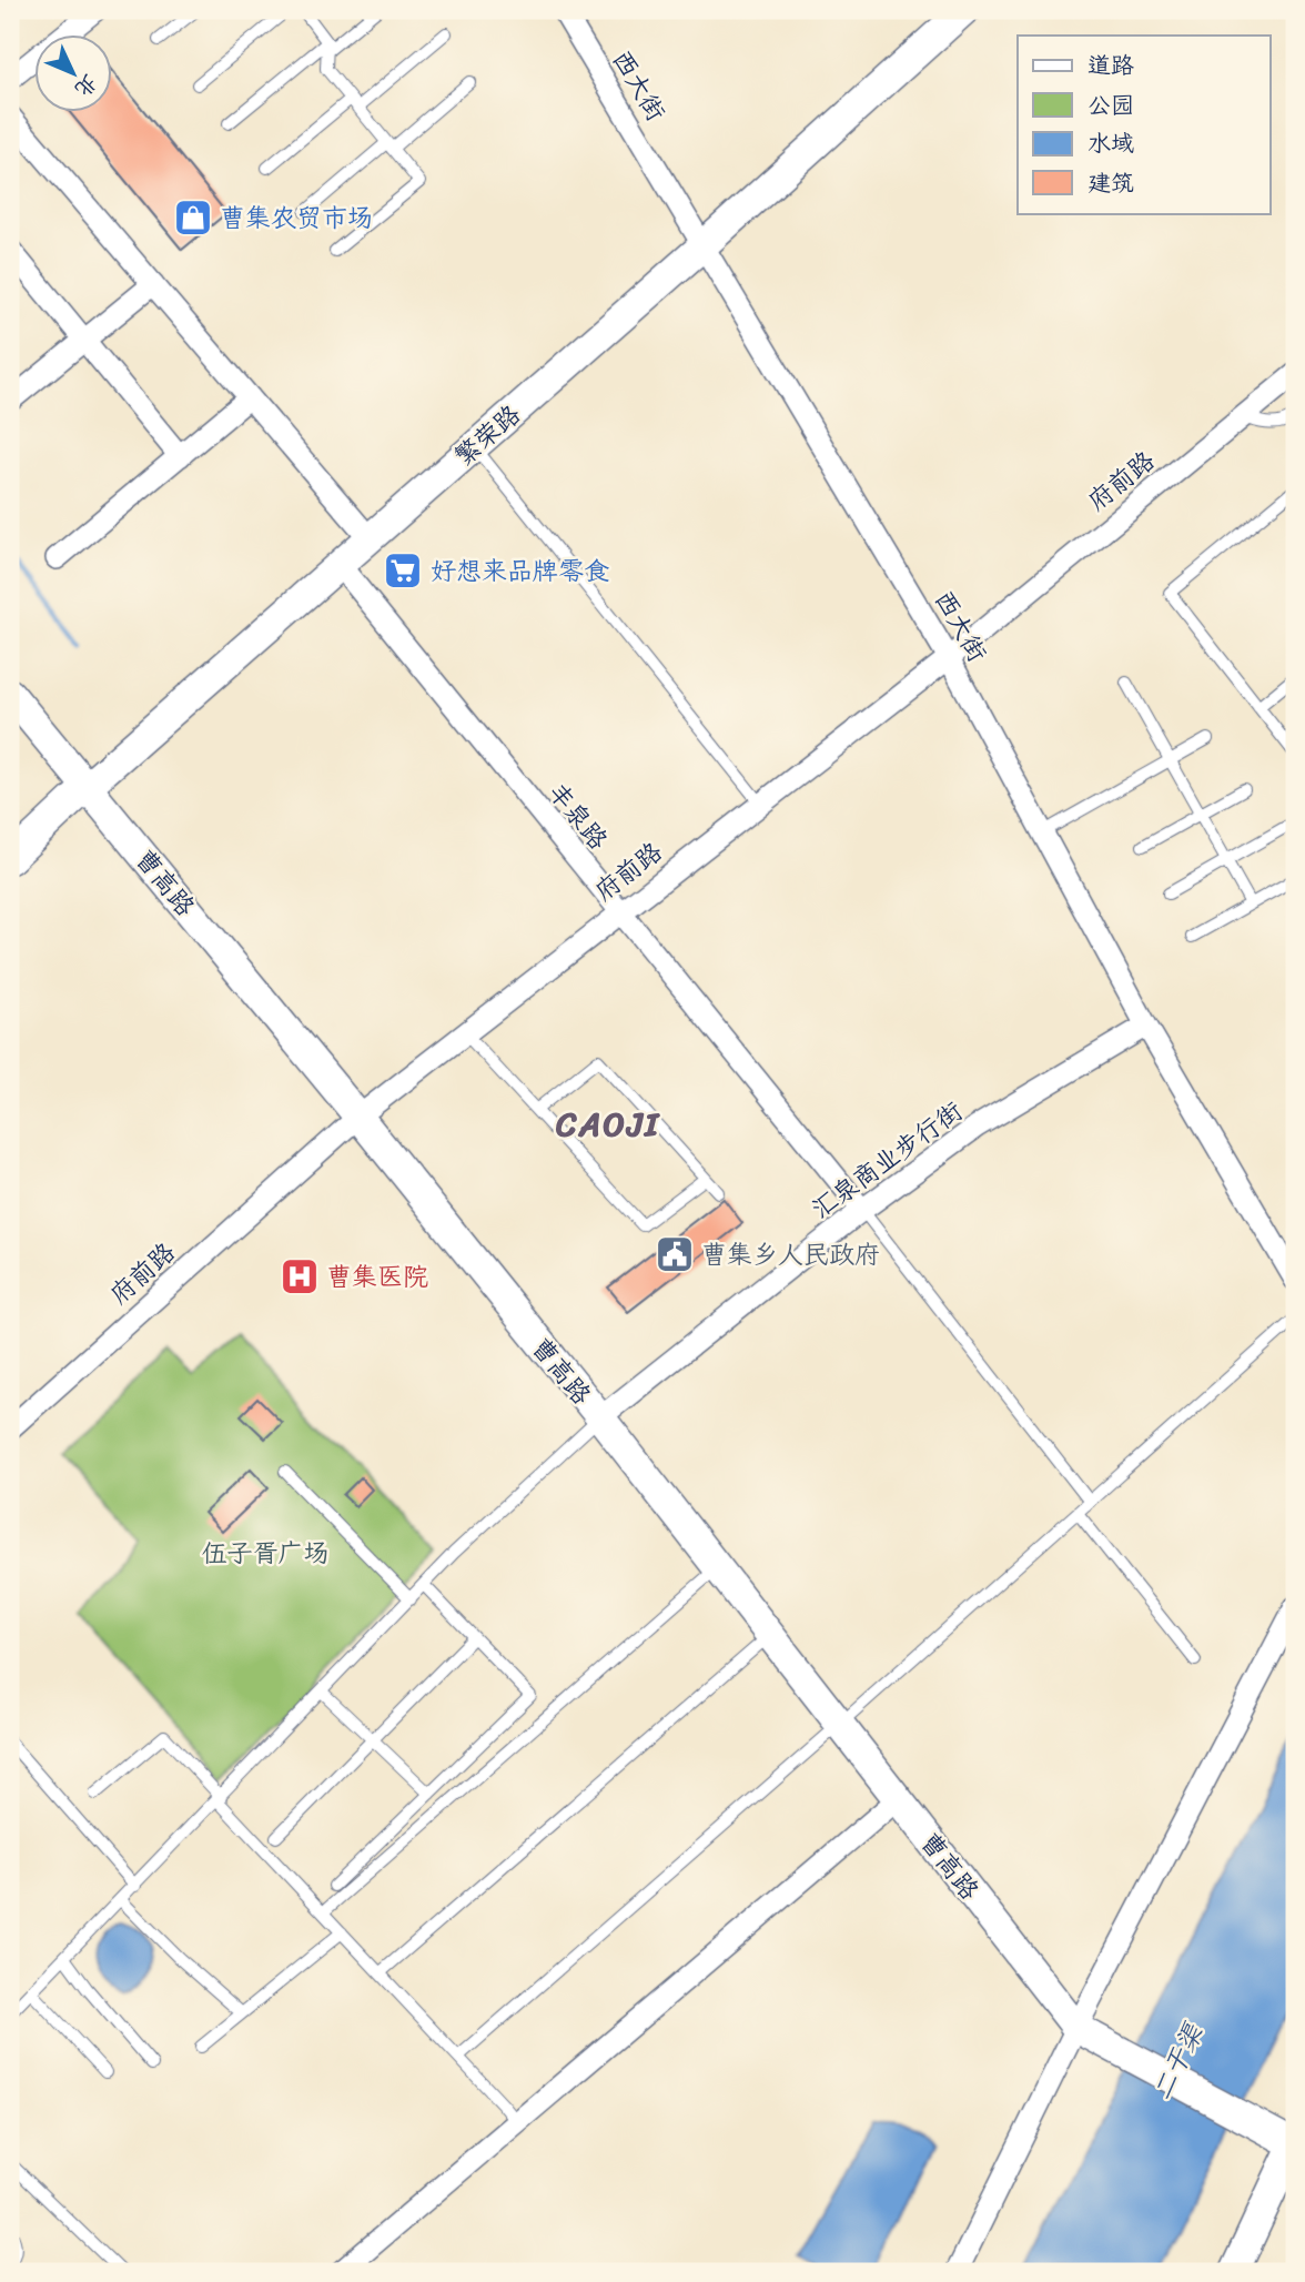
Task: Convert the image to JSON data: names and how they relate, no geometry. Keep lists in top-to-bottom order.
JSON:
{
  "streets": {
    "street": [
      "西大街",
      "繁荣路",
      "府前路",
      "丰泉路",
      "曹高路",
      "汇泉商业步行街"
    ]
  },
  "crossings": [
    ["西大街", "繁荣路"],
    ["西大街", "府前路"],
    ["西大街", "汇泉商业步行街"],
    ["繁荣路", "丰泉路"],
    ["繁荣路", "曹高路"],
    ["府前路", "丰泉路"],
    ["府前路", "曹高路"],
    ["丰泉路", "汇泉商业步行街"],
    ["曹高路", "汇泉商业步行街"]
  ],
  "districts": ["CAOJI"],
  "water": ["二干渠"],
  "parks": ["伍子胥广场"],
  "places": {
    "shop": ["曹集农贸市场"],
    "supermarket": ["好想来品牌零食"],
    "public building": ["曹集乡人民政府"],
    "hospital": ["曹集医院"]
  },
  "legend": [
    "道路",
    "公园",
    "水域",
    "建筑"
  ],
  "north": "bottom right"
}
